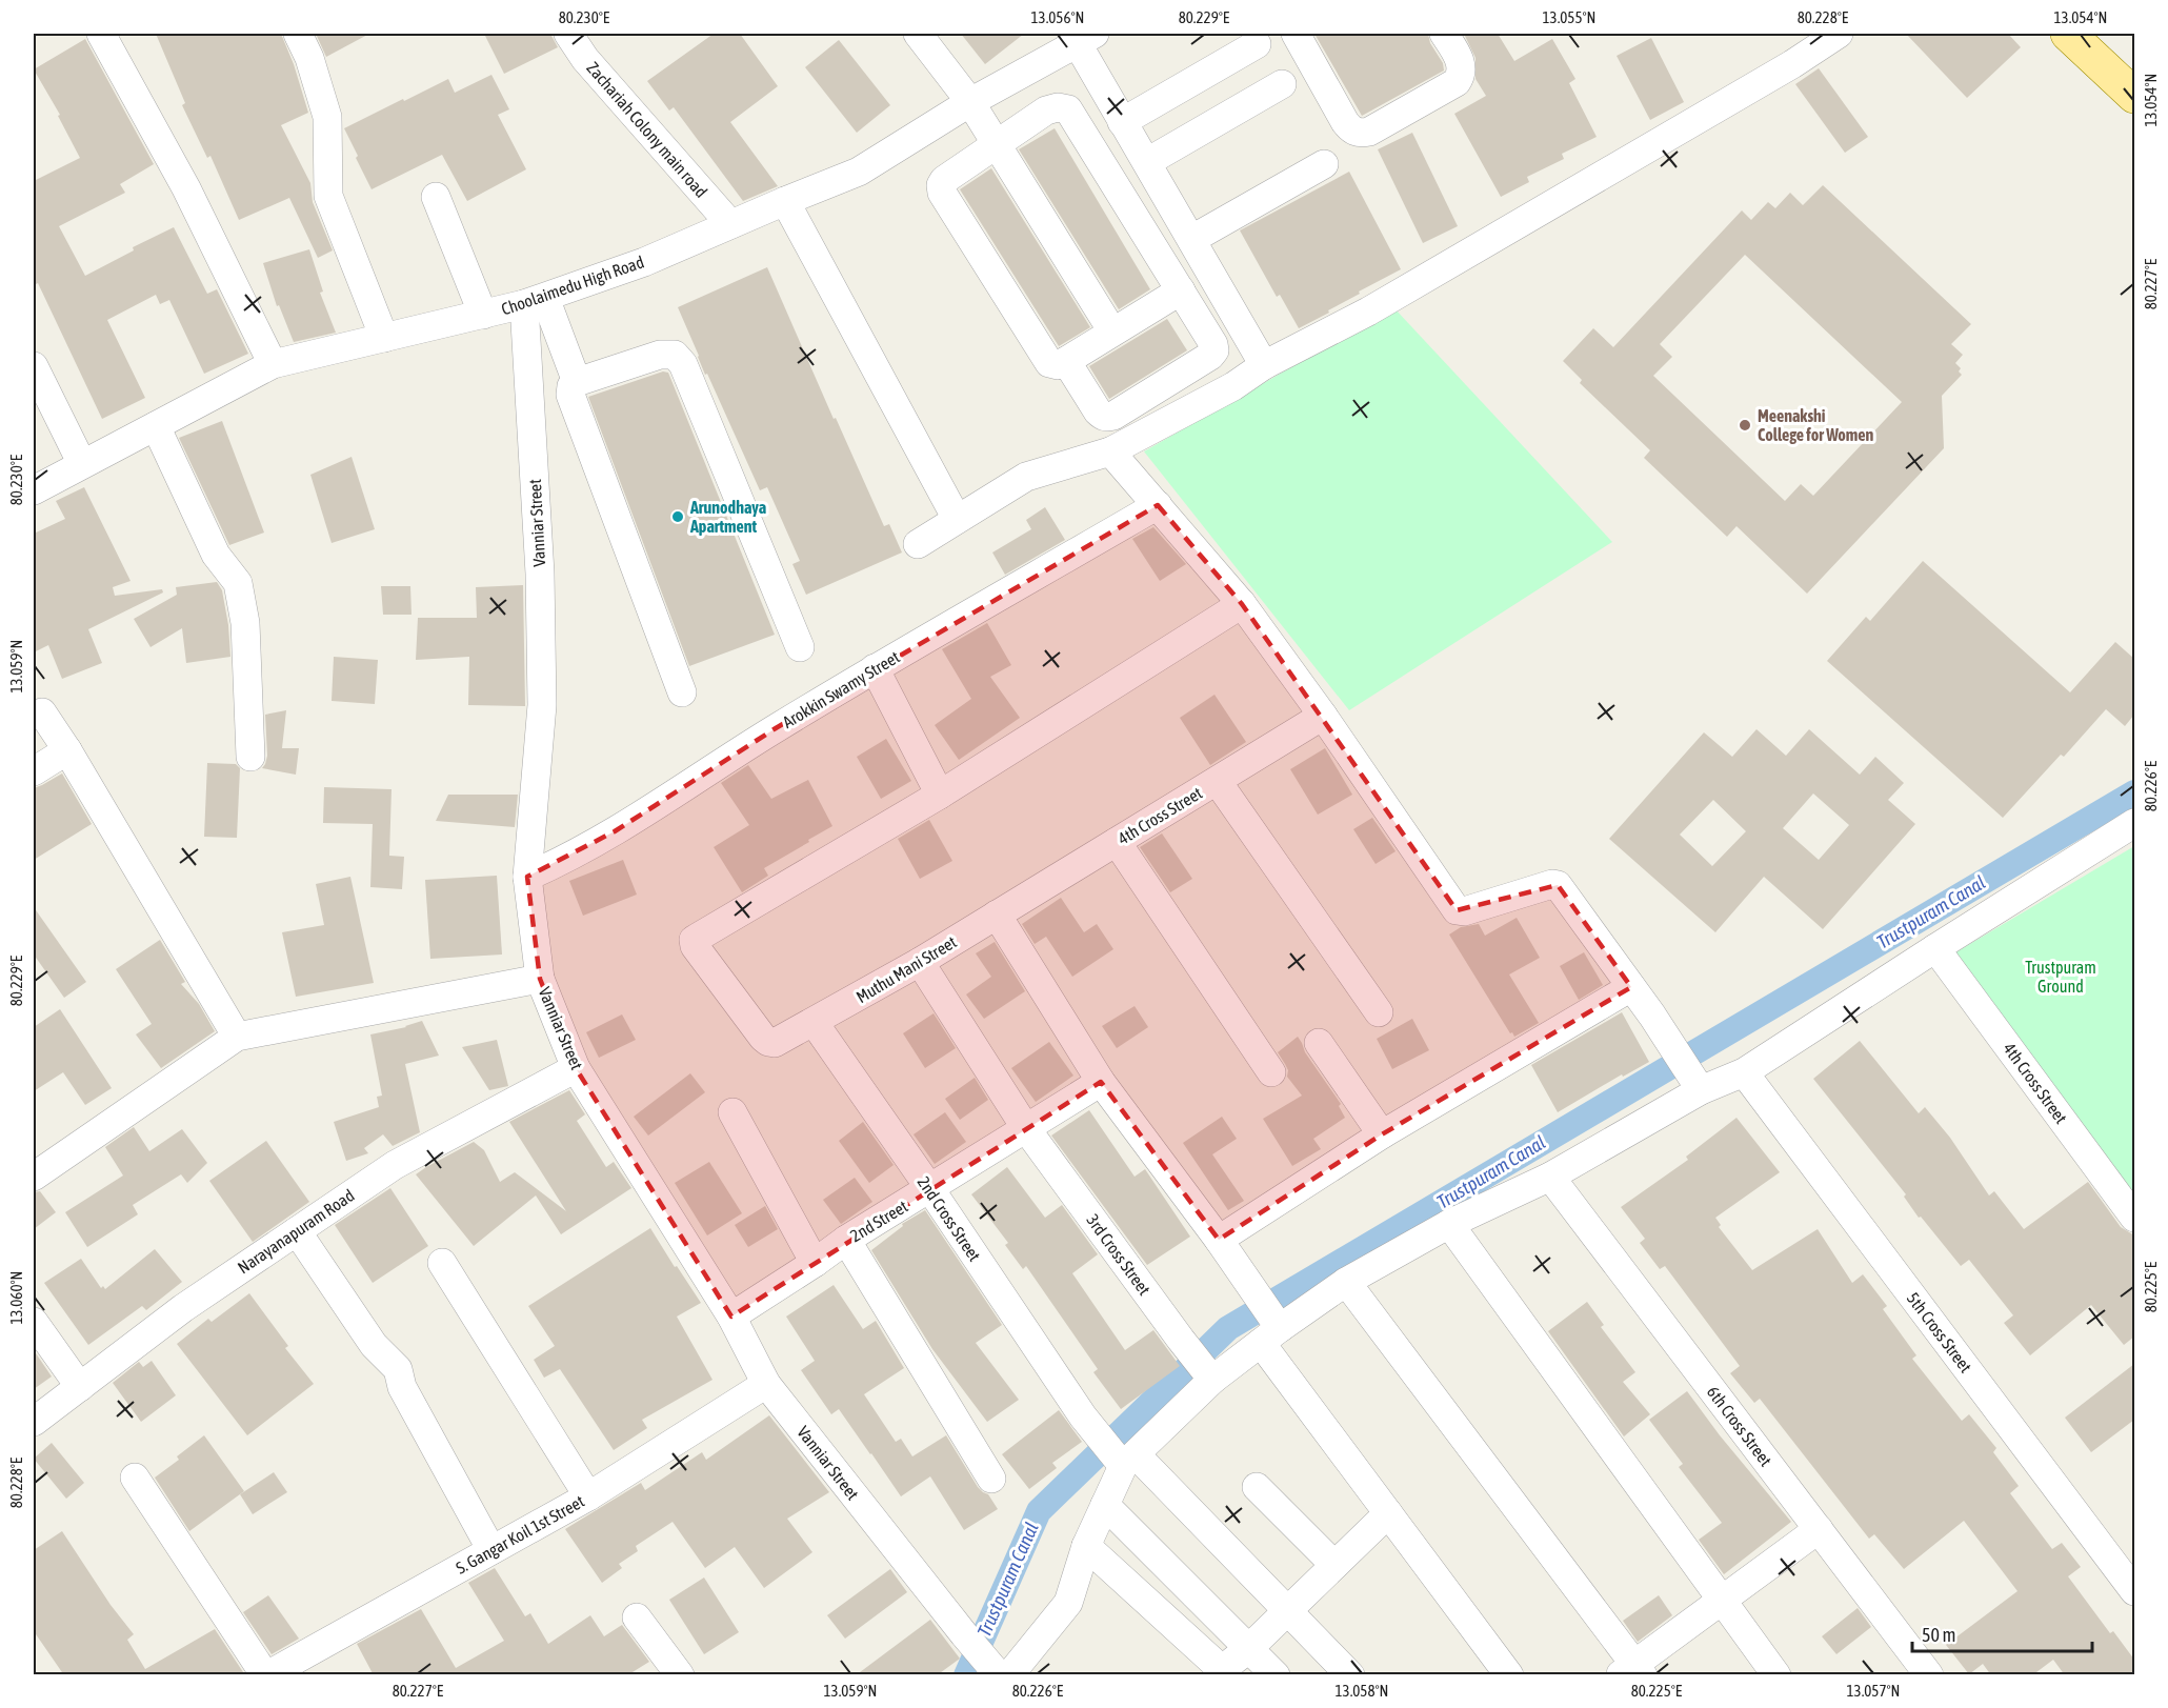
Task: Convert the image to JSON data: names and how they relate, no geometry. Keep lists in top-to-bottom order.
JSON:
{
  "streets": {
    "street": [
      "Zachariah Colony main road",
      "Choolaimedu High Road",
      "Vanniar Street",
      "Arokkin Swamy Street",
      "4th Cross Street",
      "Muthu Mani Street",
      "2nd Cross Street",
      "2nd Street",
      "Narayanapuram Road",
      "3rd Cross Street",
      "5th Cross Street",
      "6th Cross Street",
      "S. Gangar Koil 1st Street"
    ]
  },
  "crossings": [
    ["Zachariah Colony main road", "Choolaimedu High Road"],
    ["Choolaimedu High Road", "Vanniar Street"],
    ["Vanniar Street", "Arokkin Swamy Street"],
    ["Vanniar Street", "2nd Street"],
    ["Vanniar Street", "Narayanapuram Road"],
    ["Vanniar Street", "S. Gangar Koil 1st Street"],
    ["4th Cross Street", "Muthu Mani Street"],
    ["Muthu Mani Street", "2nd Cross Street"],
    ["Muthu Mani Street", "3rd Cross Street"],
    ["2nd Cross Street", "2nd Street"],
    ["2nd Street", "3rd Cross Street"]
  ],
  "water": ["Trustpuram Canal"],
  "parks": ["Trustpuram Ground"],
  "places": ["Meenakshi College for Women", "Arunodhaya Apartment"],
  "scale_bar": "50 m",
  "coordinates": [
    "80.230°E",
    "13.056°N",
    "80.229°E",
    "13.055°N",
    "80.228°E",
    "13.054°N",
    "80.227°E",
    "13.059°N",
    "80.226°E",
    "80.225°E",
    "13.060°N",
    "13.058°N",
    "13.057°N"
  ]
}
